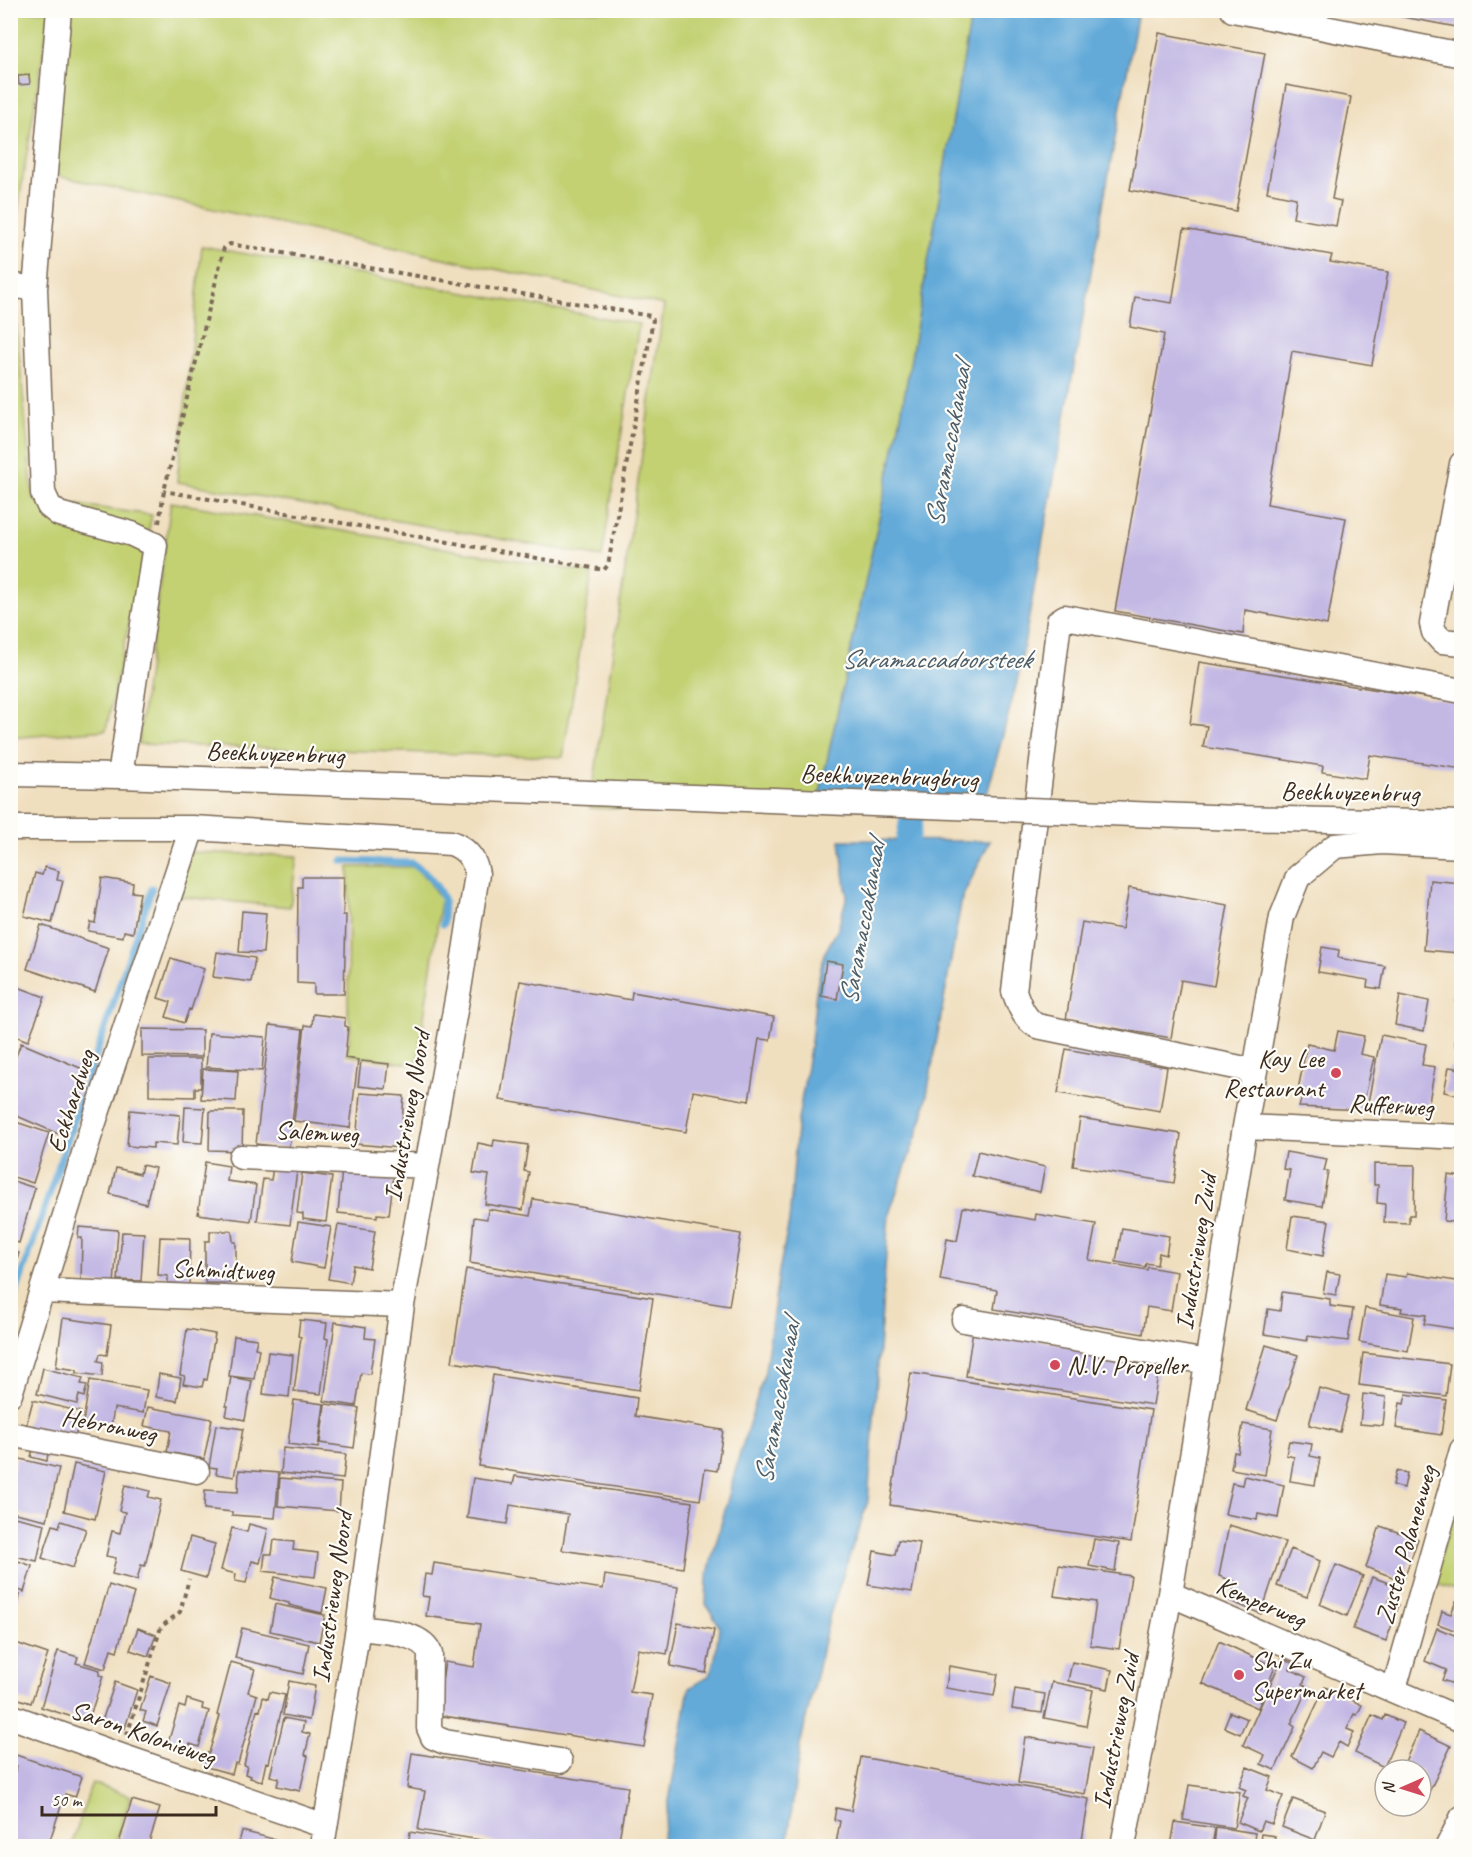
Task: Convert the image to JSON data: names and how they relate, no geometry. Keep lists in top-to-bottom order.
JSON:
{
  "streets": {
    "street": [
      "Beekhuyzenbrug",
      "Beekhuyzenbrugbrug",
      "Eckhardweg",
      "Rufferweg",
      "Industrieweg Noord",
      "Salemweg",
      "Industrieweg Zuid",
      "Schmidtweg",
      "Hebronweg",
      "Zuster Polanenweg",
      "Kemperweg",
      "Saron Kolonieweg"
    ]
  },
  "crossings": [
    ["Beekhuyzenbrug", "Beekhuyzenbrugbrug"],
    ["Eckhardweg", "Industrieweg Noord"],
    ["Eckhardweg", "Schmidtweg"],
    ["Rufferweg", "Industrieweg Zuid"],
    ["Industrieweg Noord", "Salemweg"],
    ["Industrieweg Noord", "Schmidtweg"],
    ["Industrieweg Noord", "Saron Kolonieweg"],
    ["Industrieweg Zuid", "Kemperweg"],
    ["Zuster Polanenweg", "Kemperweg"]
  ],
  "water": ["Saramaccakanaal", "Saramaccadoorsteek"],
  "places": ["Kay Lee Restaurant", "N.V. Propeller", "Shi Zu Supermarket"],
  "scale_bar": "50 m",
  "north": "left"
}
